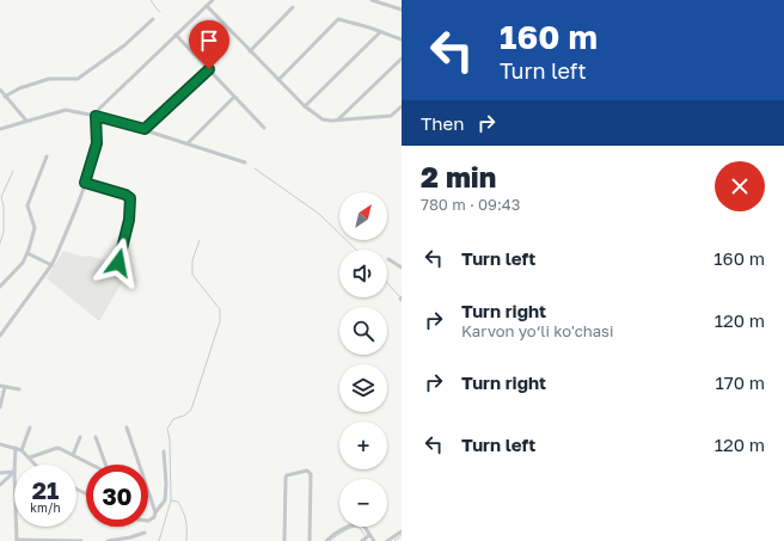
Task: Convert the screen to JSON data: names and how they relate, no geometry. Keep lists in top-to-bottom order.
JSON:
{
  "north": "top right",
  "page": {
    "turn": ["160 m", "Turn left"],
    "then": "Then",
    "heading": ["2 min", "780 m · 09:43"],
    "map_buttons": ["+", "−"],
    "list": [
      {
        "name": "Turn left",
        "value": "160 m"
      },
      {
        "name": "Turn right",
        "note": "Karvon yo‘li ko'chasi",
        "value": "120 m"
      },
      {
        "name": "Turn right",
        "value": "170 m"
      },
      {
        "name": "Turn left",
        "value": "120 m"
      }
    ],
    "speed": "21 km/h",
    "limit": "30"
  }
}
